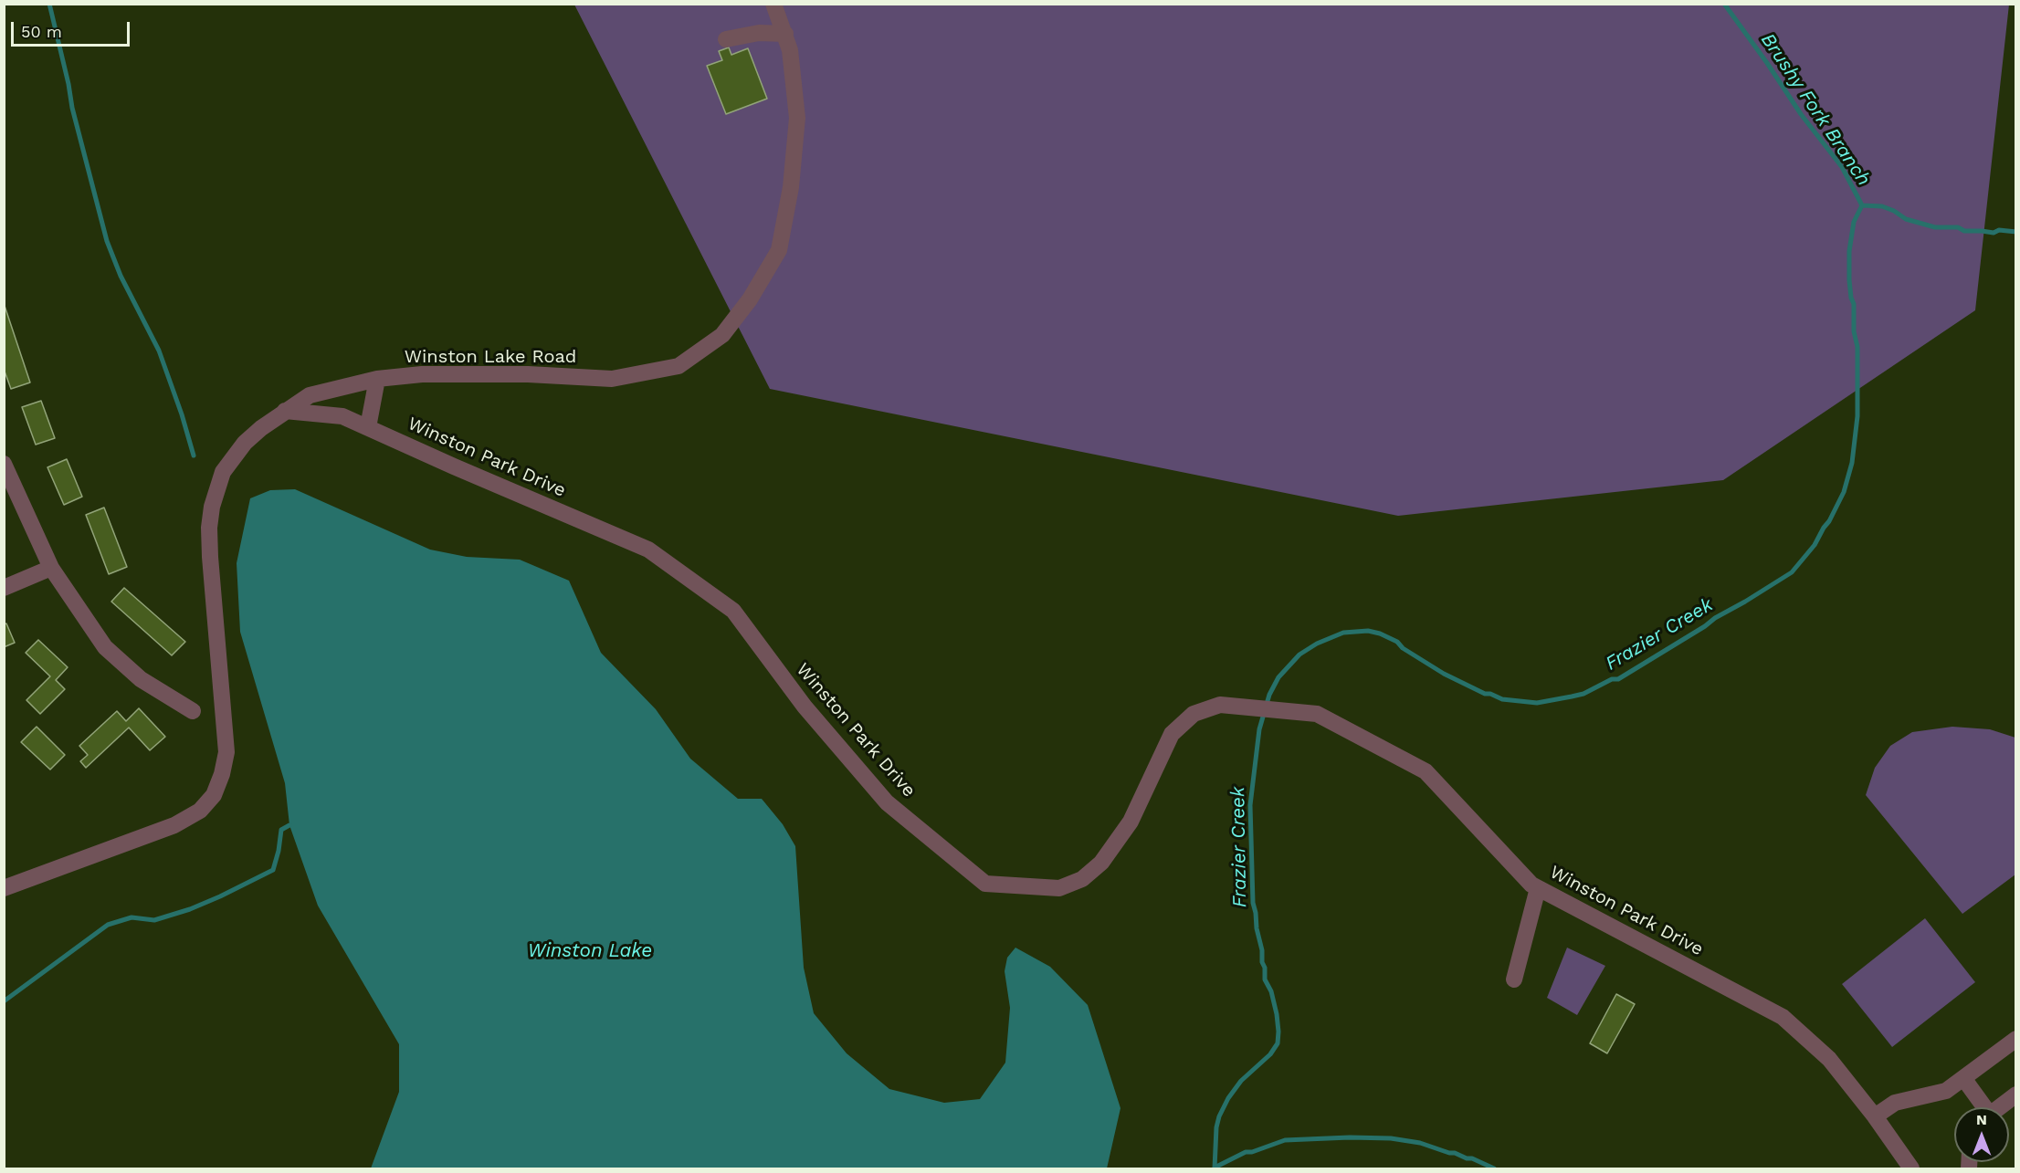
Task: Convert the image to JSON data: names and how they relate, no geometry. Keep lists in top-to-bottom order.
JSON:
{
  "streets": {
    "street": ["Winston Lake Road", "Winston Park Drive"]
  },
  "crossings": [
    ["Winston Lake Road", "Winston Park Drive"]
  ],
  "water": ["Brushy Fork Branch", "Frazier Creek", "Winston Lake"],
  "scale_bar": "50 m",
  "north": "top"
}
